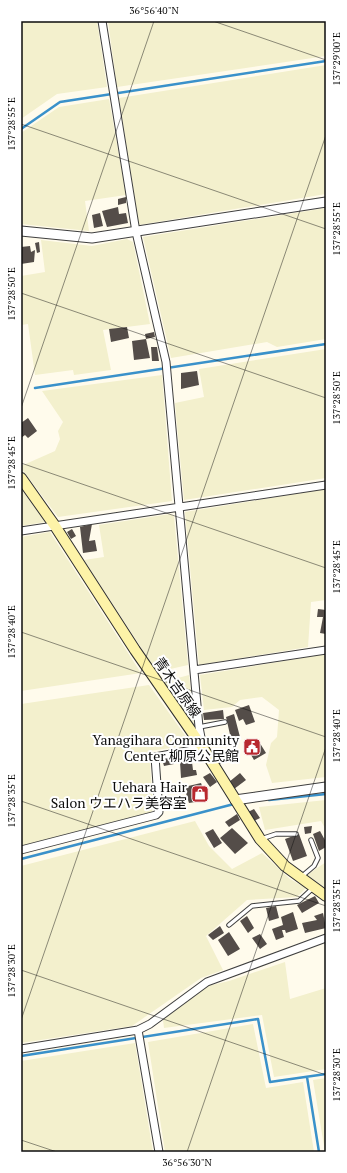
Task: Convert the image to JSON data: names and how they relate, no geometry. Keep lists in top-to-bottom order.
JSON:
{
  "streets": {
    "main road": ["青木吉原線"]
  },
  "places": {
    "public building": ["Yanagihara Community Center 柳原公民館"],
    "shop": ["Uehara Hair Salon ウエハラ美容室"]
  },
  "coordinates": [
    "36°56'40\"N",
    "137°29'00\"E",
    "137°28'55\"E",
    "137°28'50\"E",
    "137°28'45\"E",
    "137°28'40\"E",
    "137°28'35\"E",
    "137°28'30\"E",
    "36°56'30\"N"
  ]
}
